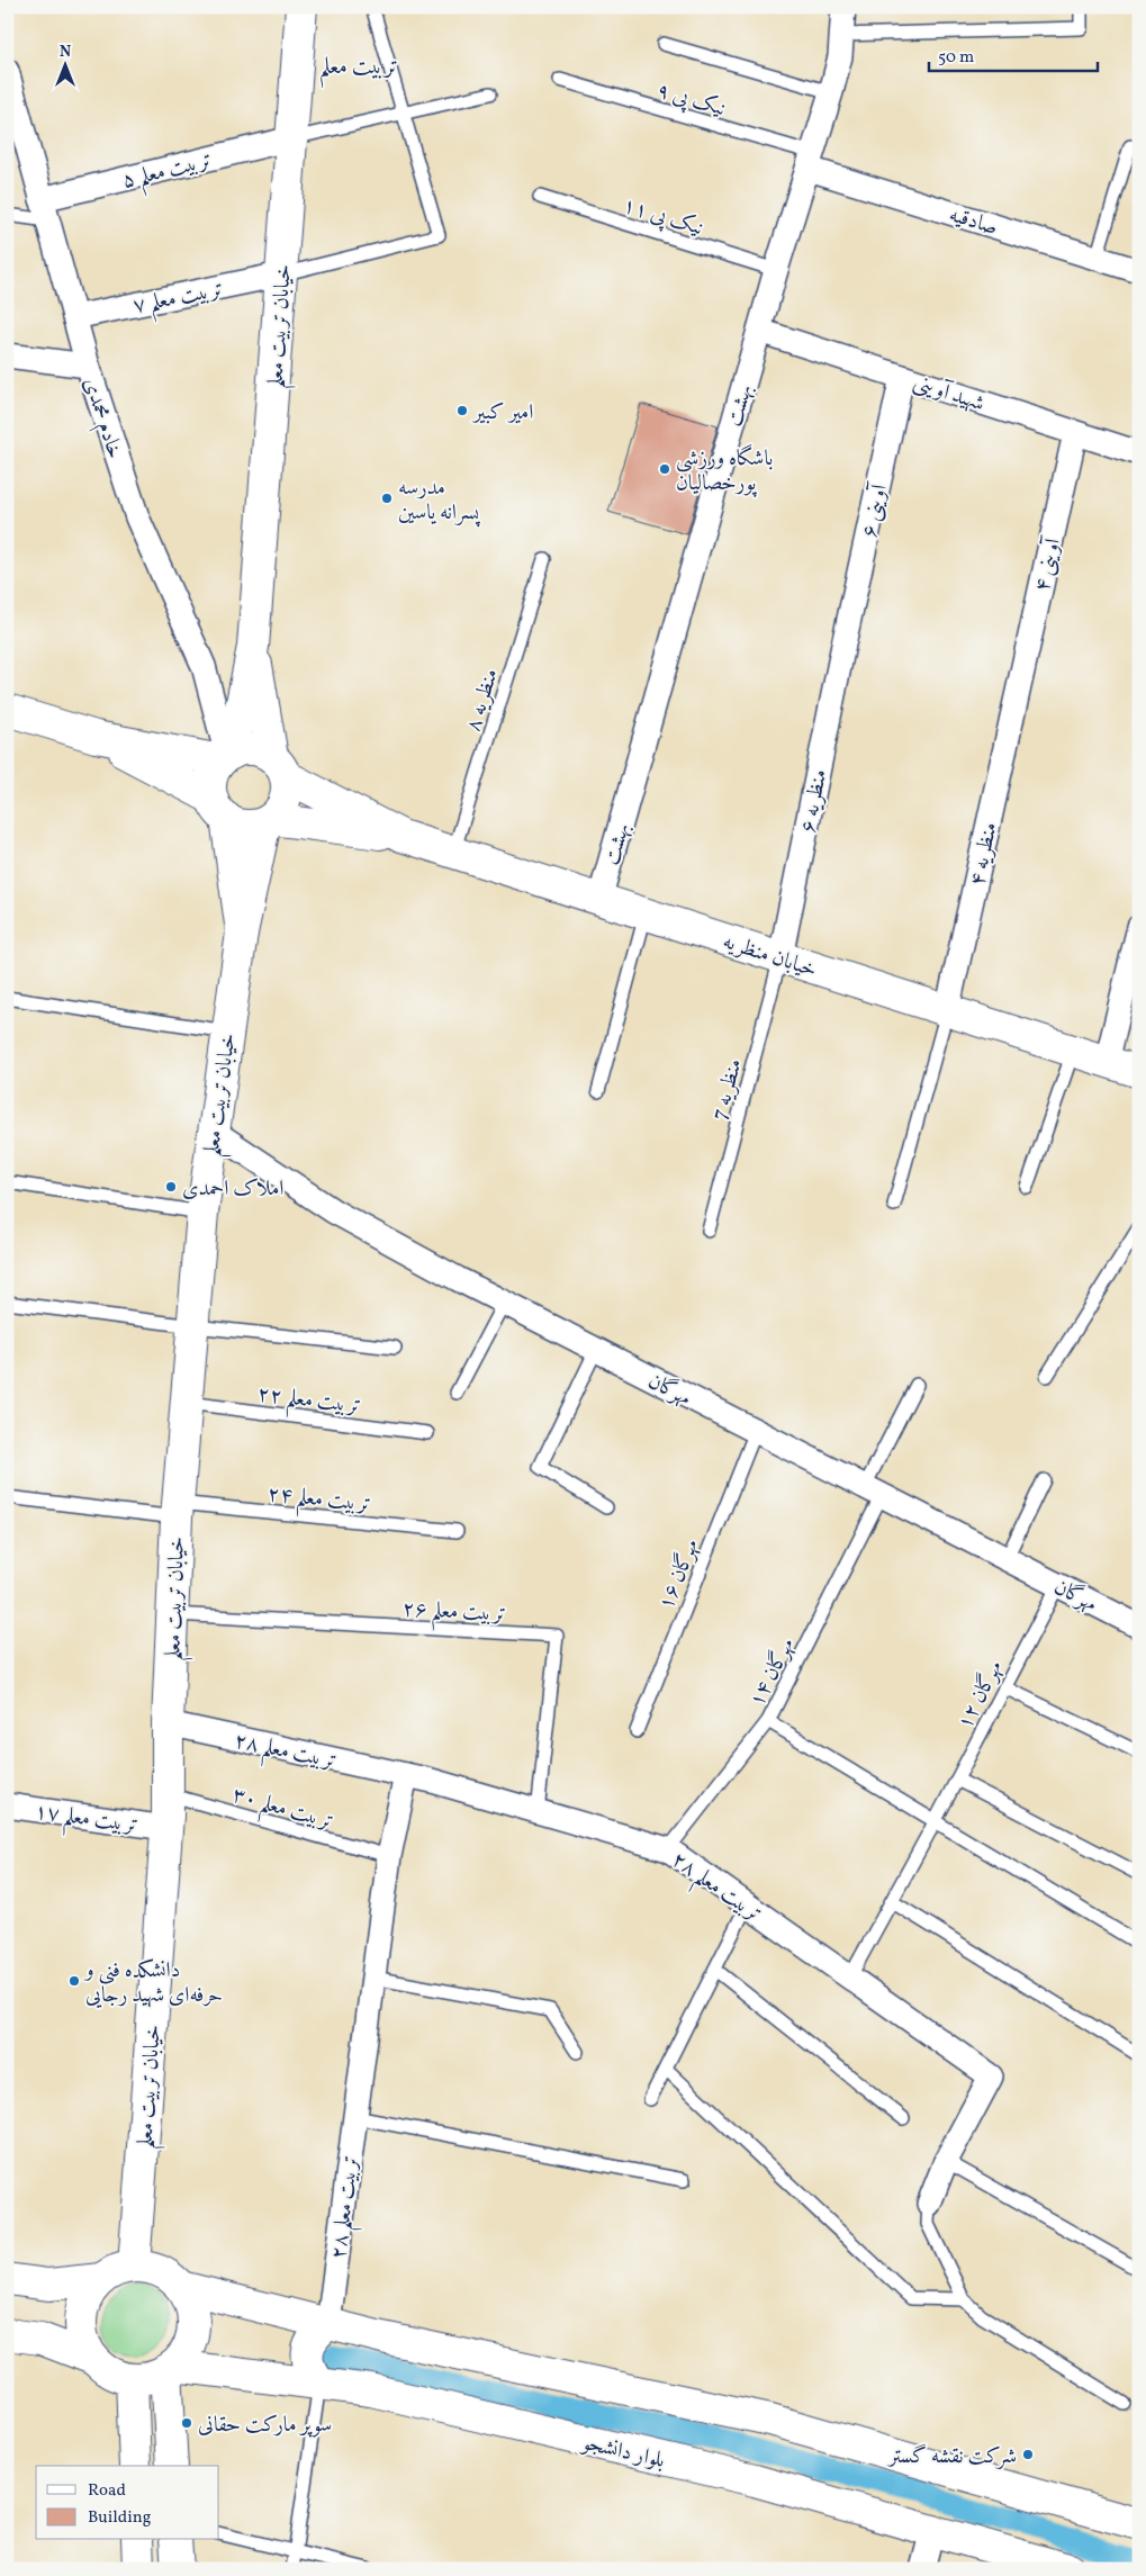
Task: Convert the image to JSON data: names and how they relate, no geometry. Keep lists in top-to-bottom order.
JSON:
{
  "streets": {
    "main road": ["خیابان تربیت معلم", "خیابان منظریه", "بلوار دانشجو"],
    "street": [
      "تربیت معلم ۵",
      "صادقیه",
      "تربیت معلم ۷",
      "شهید آوینی",
      "بهشت",
      "خادم محمدی",
      "آوینی ۶",
      "آوینی ۴",
      "منظریه ۶",
      "منظریه ۴",
      "مهرگان",
      "تربیت معلم ۲۸",
      "تربیت معلم ۱۷"
    ],
    "lane": [
      "نیک پی ۹",
      "نیک پی ۱۱",
      "منظریه ۸",
      "منظریه 7",
      "تربیت معلم ۲۲",
      "تربیت معلم ۲۴",
      "مهرگان ۱۶",
      "تربیت معلم ۲۶",
      "مهرگان ۱۴",
      "مهرگان ۱۲",
      "تربیت معلم ۳۰"
    ]
  },
  "crossings": [
    ["نیک پی ۹", "صادقیه"],
    ["نیک پی ۹", "بهشت"],
    ["تربیت معلم ۵", "خیابان تربیت معلم"],
    ["تربیت معلم ۵", "خادم محمدی"],
    ["نیک پی ۱۱", "بهشت"],
    ["صادقیه", "بهشت"],
    ["تربیت معلم ۷", "خیابان تربیت معلم"],
    ["تربیت معلم ۷", "خادم محمدی"],
    ["خیابان تربیت معلم", "مهرگان"],
    ["خیابان تربیت معلم", "تربیت معلم ۲۲"],
    ["خیابان تربیت معلم", "تربیت معلم ۲۴"],
    ["خیابان تربیت معلم", "تربیت معلم ۲۶"],
    ["خیابان تربیت معلم", "تربیت معلم ۲۸"],
    ["خیابان تربیت معلم", "تربیت معلم ۳۰"],
    ["خیابان تربیت معلم", "تربیت معلم ۱۷"],
    ["خیابان تربیت معلم", "بلوار دانشجو"],
    ["شهید آوینی", "بهشت"],
    ["شهید آوینی", "آوینی ۶"],
    ["شهید آوینی", "آوینی ۴"],
    ["بهشت", "خیابان منظریه"],
    ["آوینی ۶", "منظریه ۶"],
    ["آوینی ۴", "منظریه ۴"],
    ["منظریه ۸", "خیابان منظریه"],
    ["منظریه ۶", "خیابان منظریه"],
    ["منظریه ۶", "منظریه 7"],
    ["منظریه ۴", "خیابان منظریه"],
    ["خیابان منظریه", "منظریه 7"],
    ["مهرگان", "مهرگان ۱۶"],
    ["مهرگان", "مهرگان ۱۴"],
    ["مهرگان", "مهرگان ۱۲"],
    ["تربیت معلم ۲۶", "تربیت معلم ۲۸"],
    ["مهرگان ۱۴", "تربیت معلم ۲۸"],
    ["مهرگان ۱۲", "تربیت معلم ۲۸"],
    ["تربیت معلم ۲۸", "تربیت معلم ۳۰"]
  ],
  "districts": ["تربیت معلم"],
  "places": [
    "امیر کبیر",
    "باشگاه ورزشی پورخصالیان",
    "مدرسه پسرانه یاسین",
    "املاک احمدی",
    "دانشکده فنی و حرفه‌ای شهید رجایی",
    "سوپر مارکت حقانی",
    "شرکت نقشه گستر"
  ],
  "legend": ["Road", "Building"],
  "scale_bar": "50 m",
  "north": "top"
}
